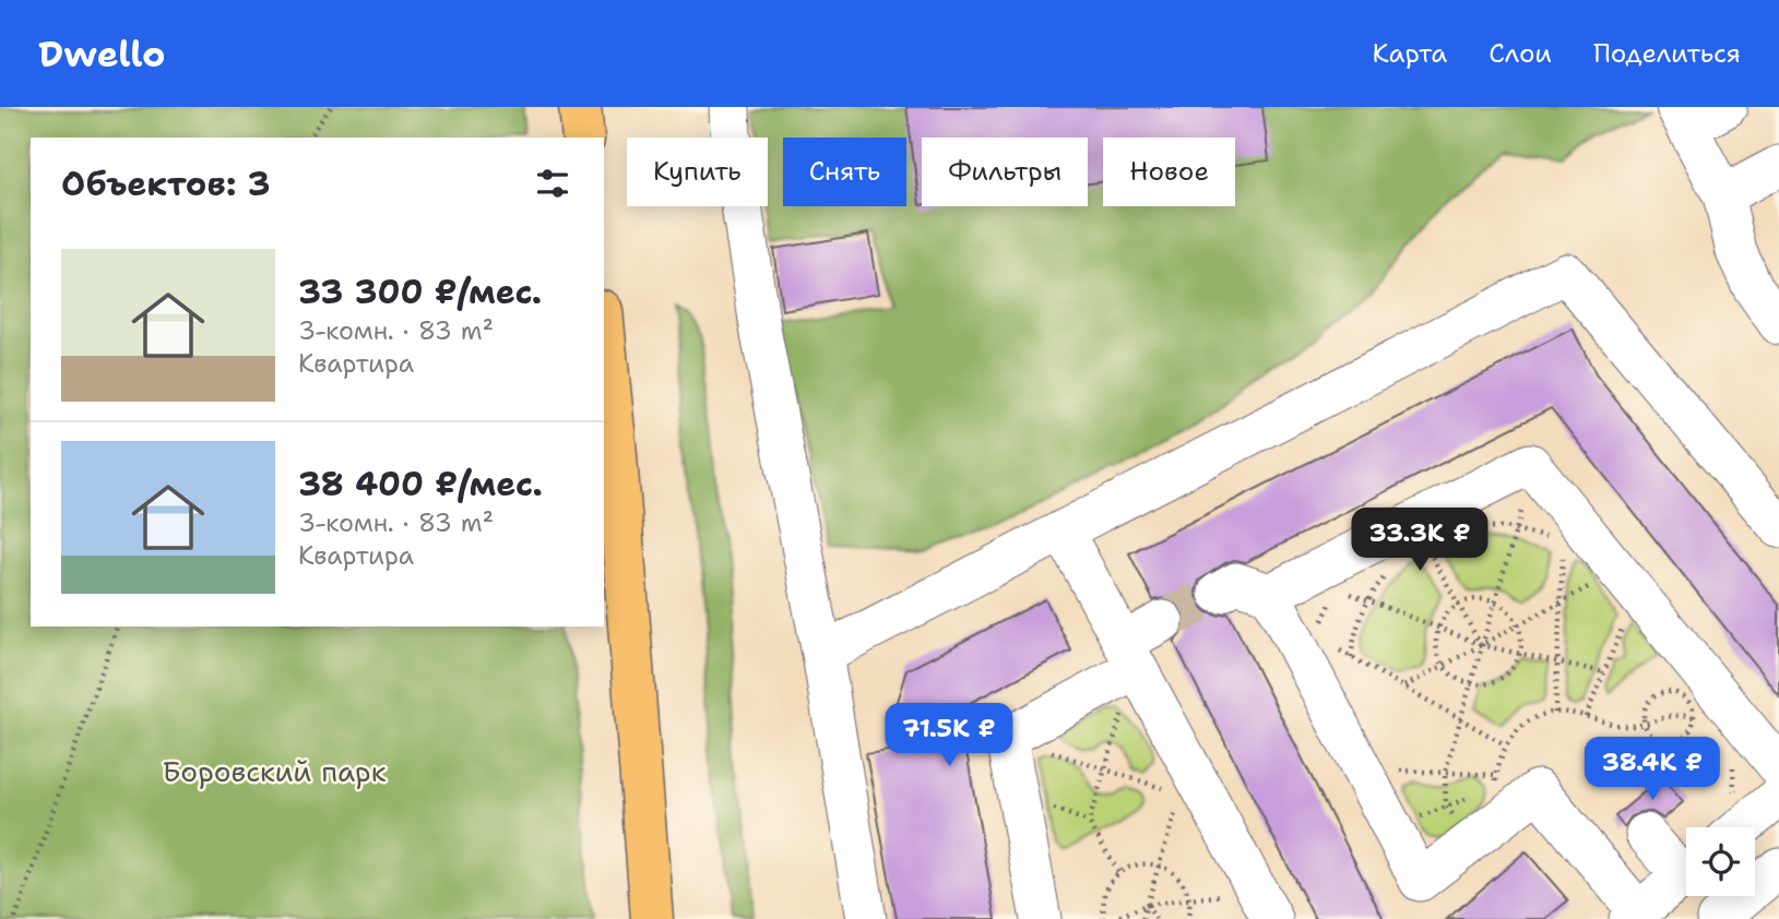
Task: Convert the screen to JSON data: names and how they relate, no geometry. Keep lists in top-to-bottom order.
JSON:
{
  "parks": ["Боровский парк"],
  "page": {
    "header": "Dwello",
    "nav": ["Карта", "Слои", "Поделиться"],
    "chip": [
      "Купить",
      "Снять",
      "Фильтры",
      "Новое"
    ],
    "heading": "Объектов: 3",
    "list": [
      {
        "name": "33 300 ₽/мес.",
        "note": "3-комн. · 83 m² · Квартира"
      },
      {
        "name": "38 400 ₽/мес.",
        "note": "3-комн. · 83 m² · Квартира"
      }
    ],
    "price": ["33.3K ₽", "71.5K ₽", "38.4K ₽"]
  }
}
